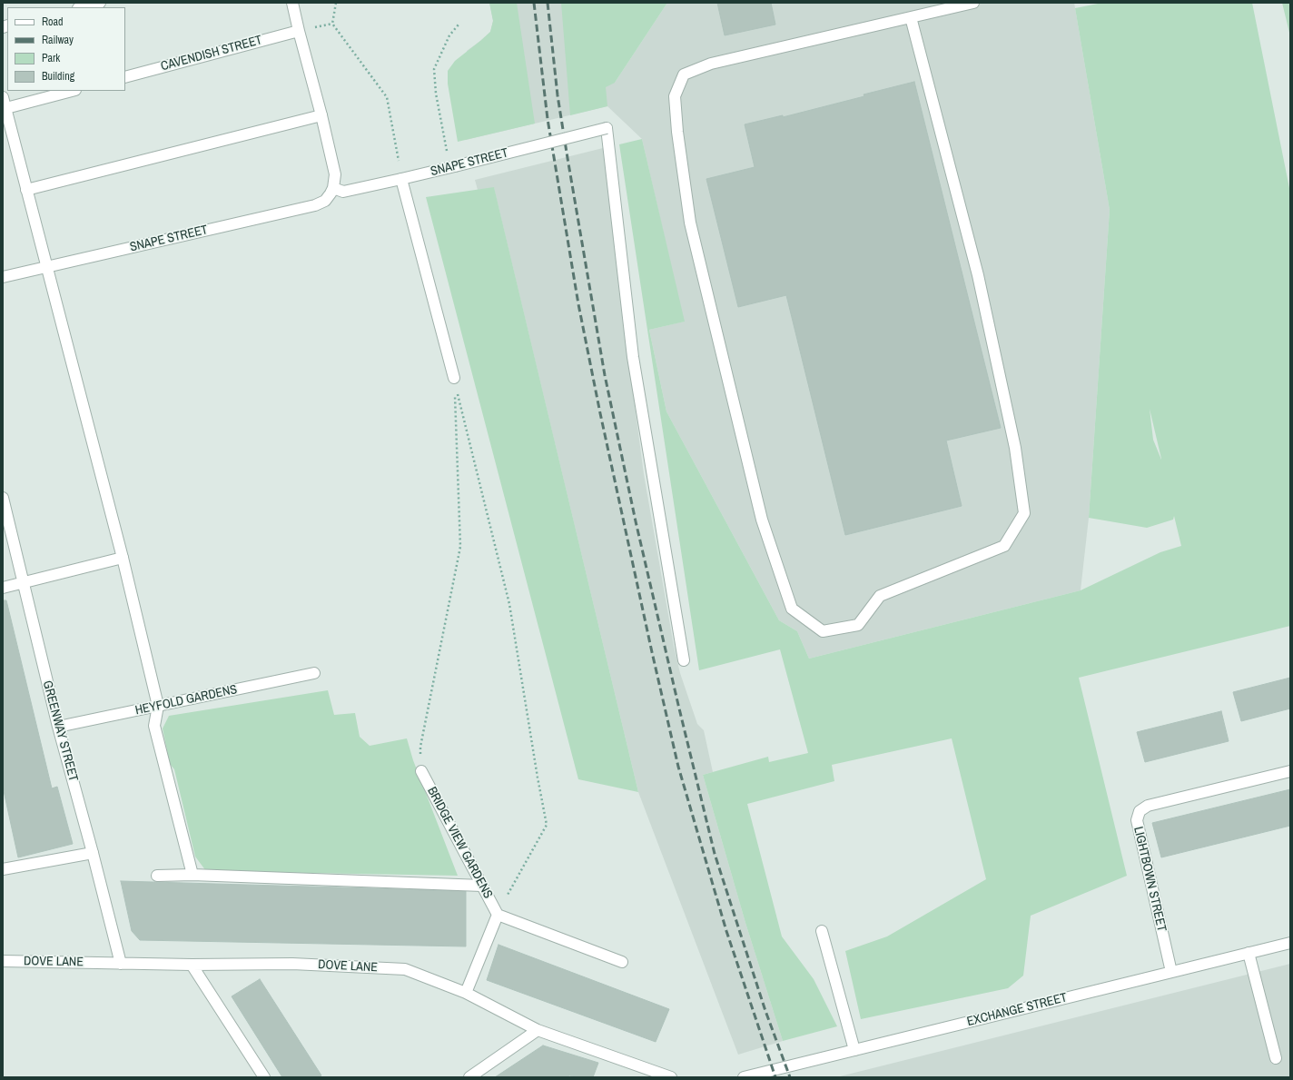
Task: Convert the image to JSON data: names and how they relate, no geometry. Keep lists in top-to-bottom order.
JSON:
{
  "streets": {
    "street": [
      "CAVENDISH STREET",
      "SNAPE STREET",
      "HEYFOLD GARDENS",
      "GREENWAY STREET",
      "BRIDGE VIEW GARDENS",
      "LIGHTBOWN STREET",
      "DOVE LANE",
      "EXCHANGE STREET"
    ]
  },
  "crossings": [
    ["HEYFOLD GARDENS", "GREENWAY STREET"],
    ["GREENWAY STREET", "DOVE LANE"],
    ["BRIDGE VIEW GARDENS", "DOVE LANE"],
    ["LIGHTBOWN STREET", "EXCHANGE STREET"]
  ],
  "legend": [
    "Road",
    "Railway",
    "Park",
    "Building"
  ]
}
